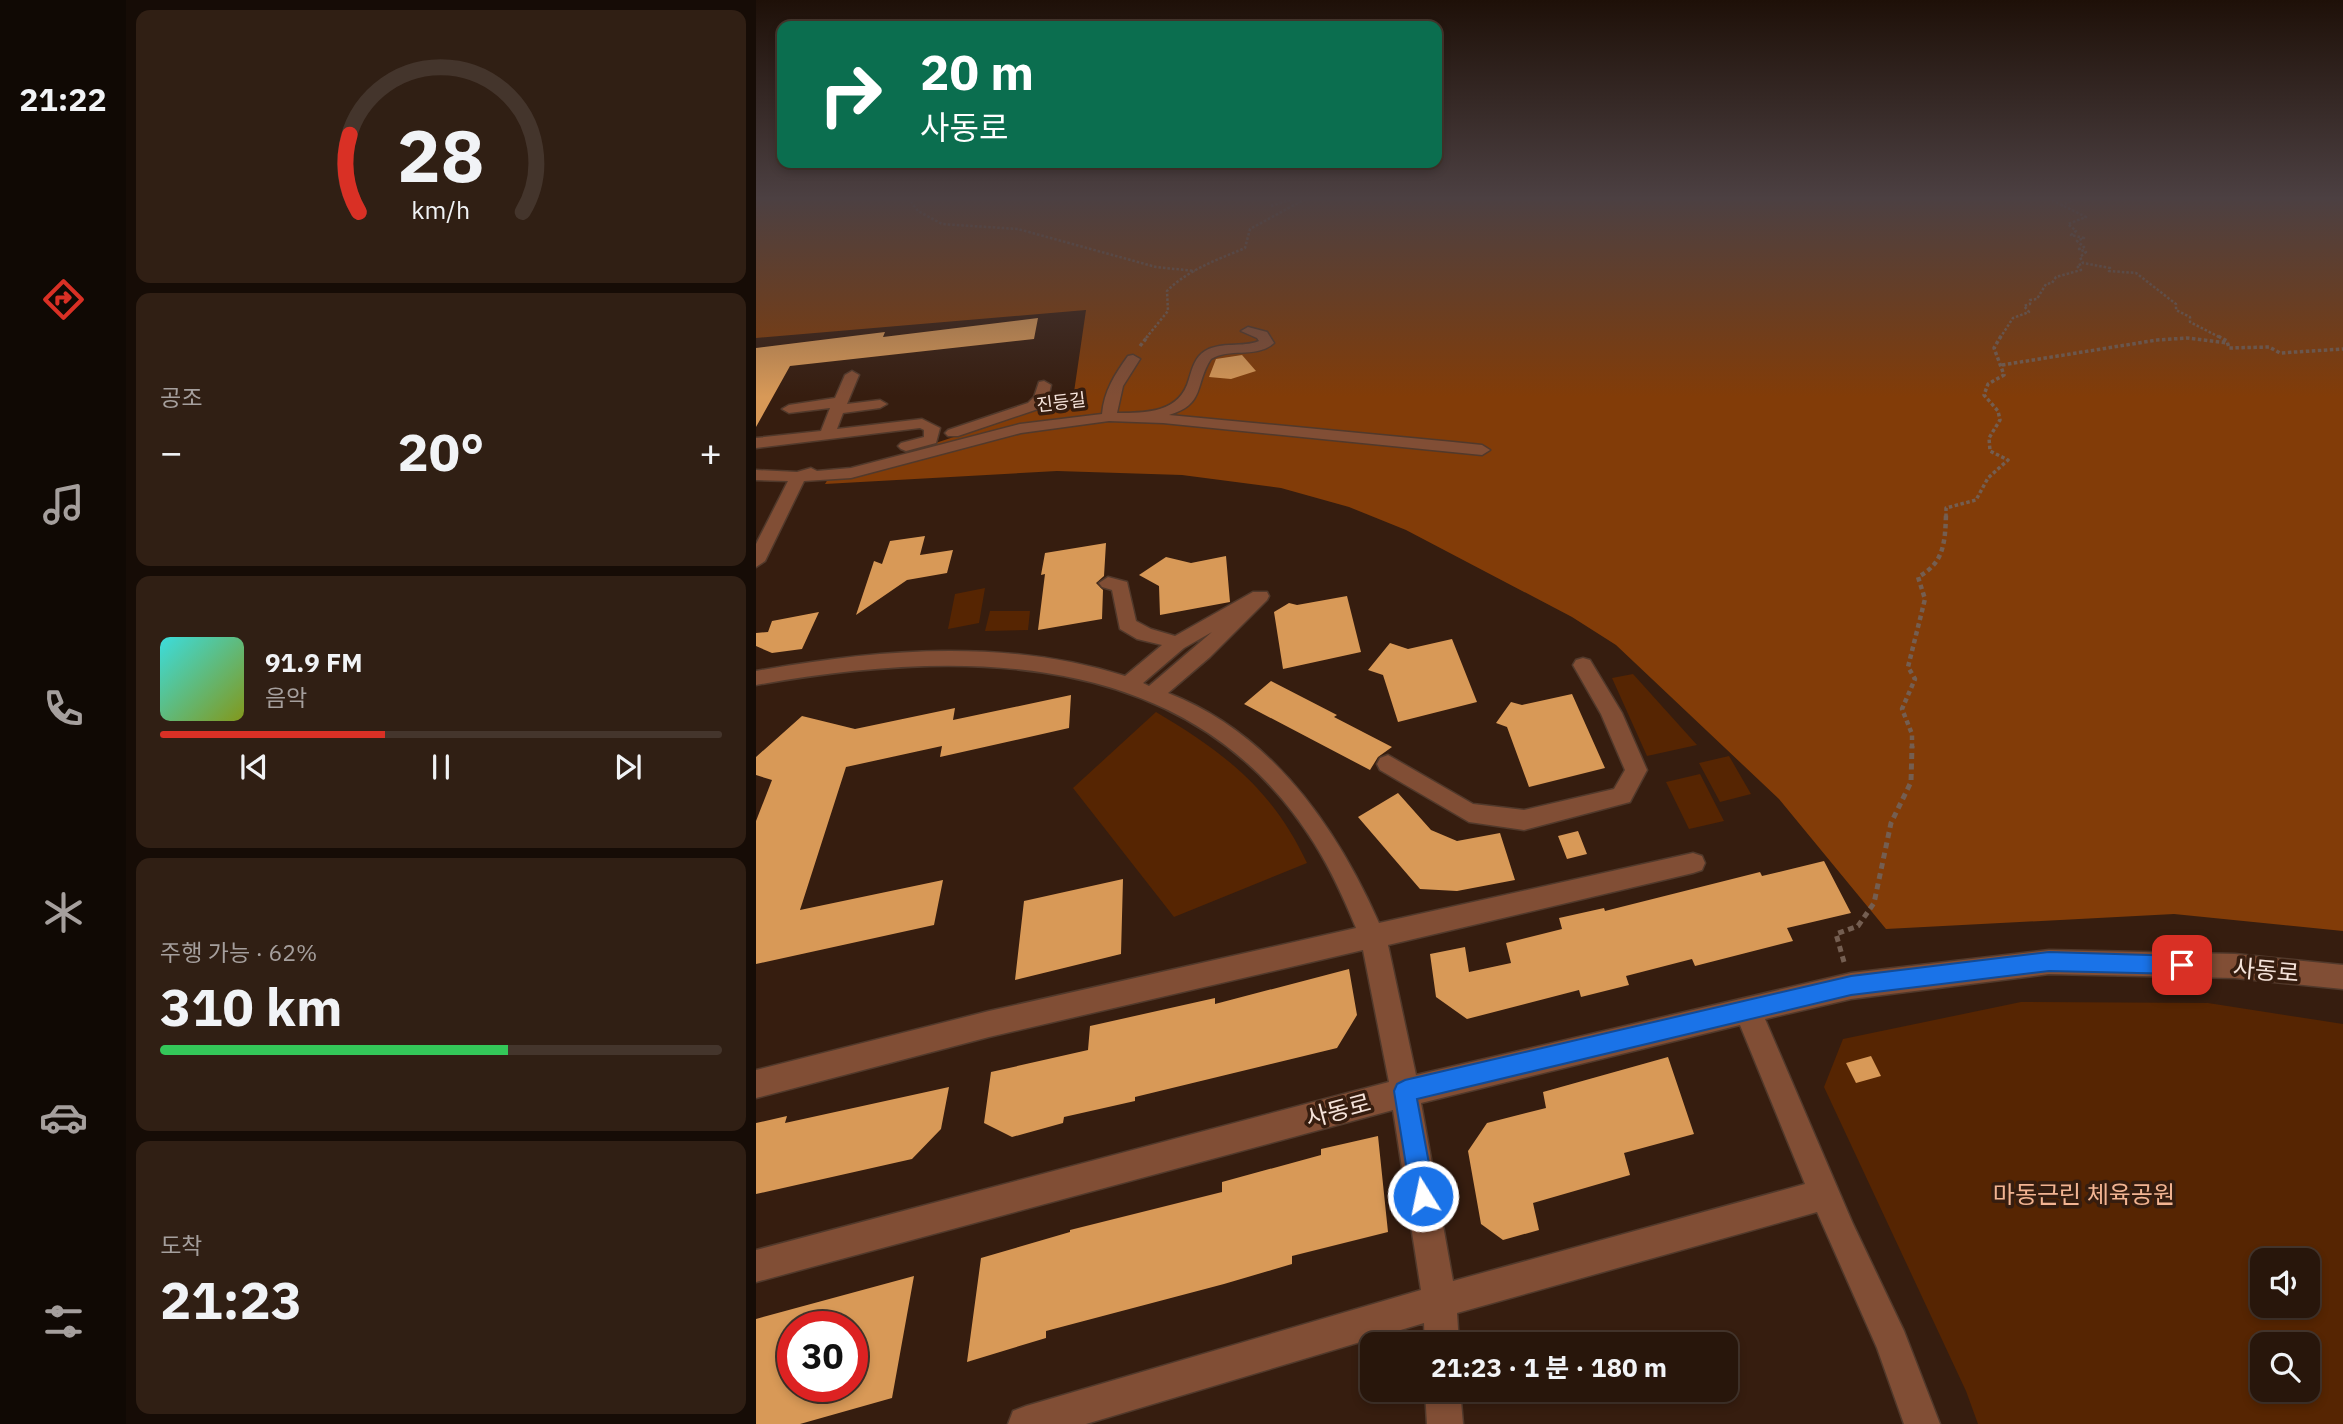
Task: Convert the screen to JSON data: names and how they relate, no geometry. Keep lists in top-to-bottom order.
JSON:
{
  "streets": {
    "street": ["진등길", "사동로"]
  },
  "parks": ["마동근린 체육공원"],
  "page": {
    "tabs": "21:22",
    "turn": ["20 m", "사동로"],
    "tile": [
      "공조",
      ["주행 가능 · 62%", "310 km"],
      ["도착", "21:23"]
    ],
    "heat": ["−", "20°", "+"],
    "song": ["91.9 FM", "음악"],
    "limit": "30",
    "trip": "21:23 · 1 분 · 180 m",
    "gauge": ["28", "km/h"]
  }
}
